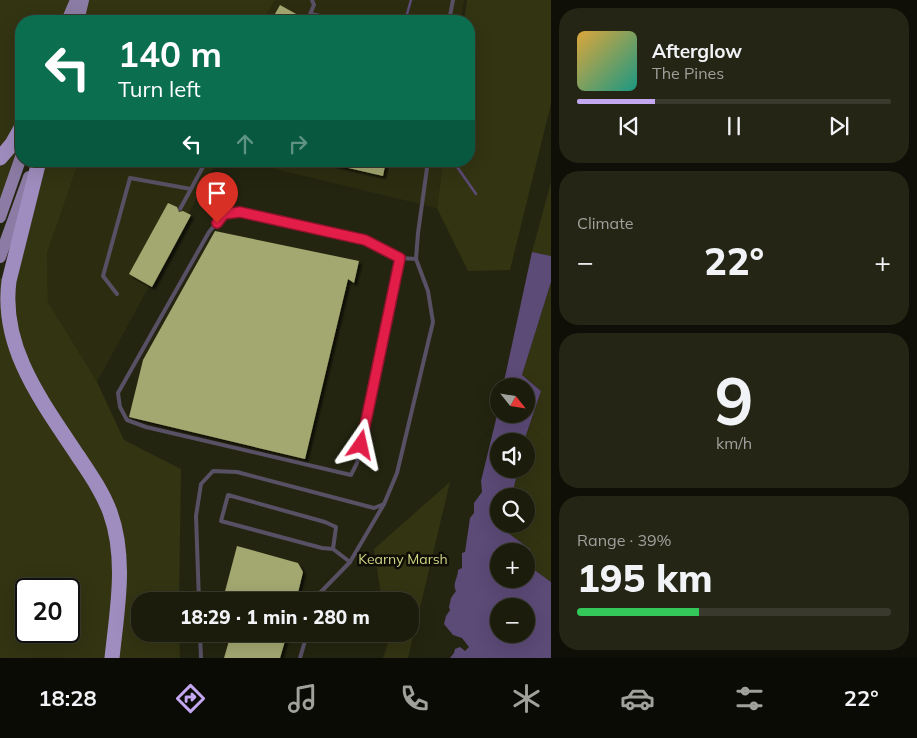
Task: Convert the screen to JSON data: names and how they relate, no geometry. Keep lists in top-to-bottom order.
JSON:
{
  "parks": ["Kearny Marsh"],
  "north": "bottom right",
  "page": {
    "turn": ["140 m", "Turn left"],
    "song": ["Afterglow", "The Pines"],
    "tile": [
      "Climate",
      ["9", "km/h"],
      ["Range · 39%", "195 km"]
    ],
    "heat": ["−", "22°", "+"],
    "map_buttons": ["+", "−"],
    "limit": "20",
    "trip": "18:29 · 1 min · 280 m",
    "tabs": ["18:28", "22°"]
  }
}
